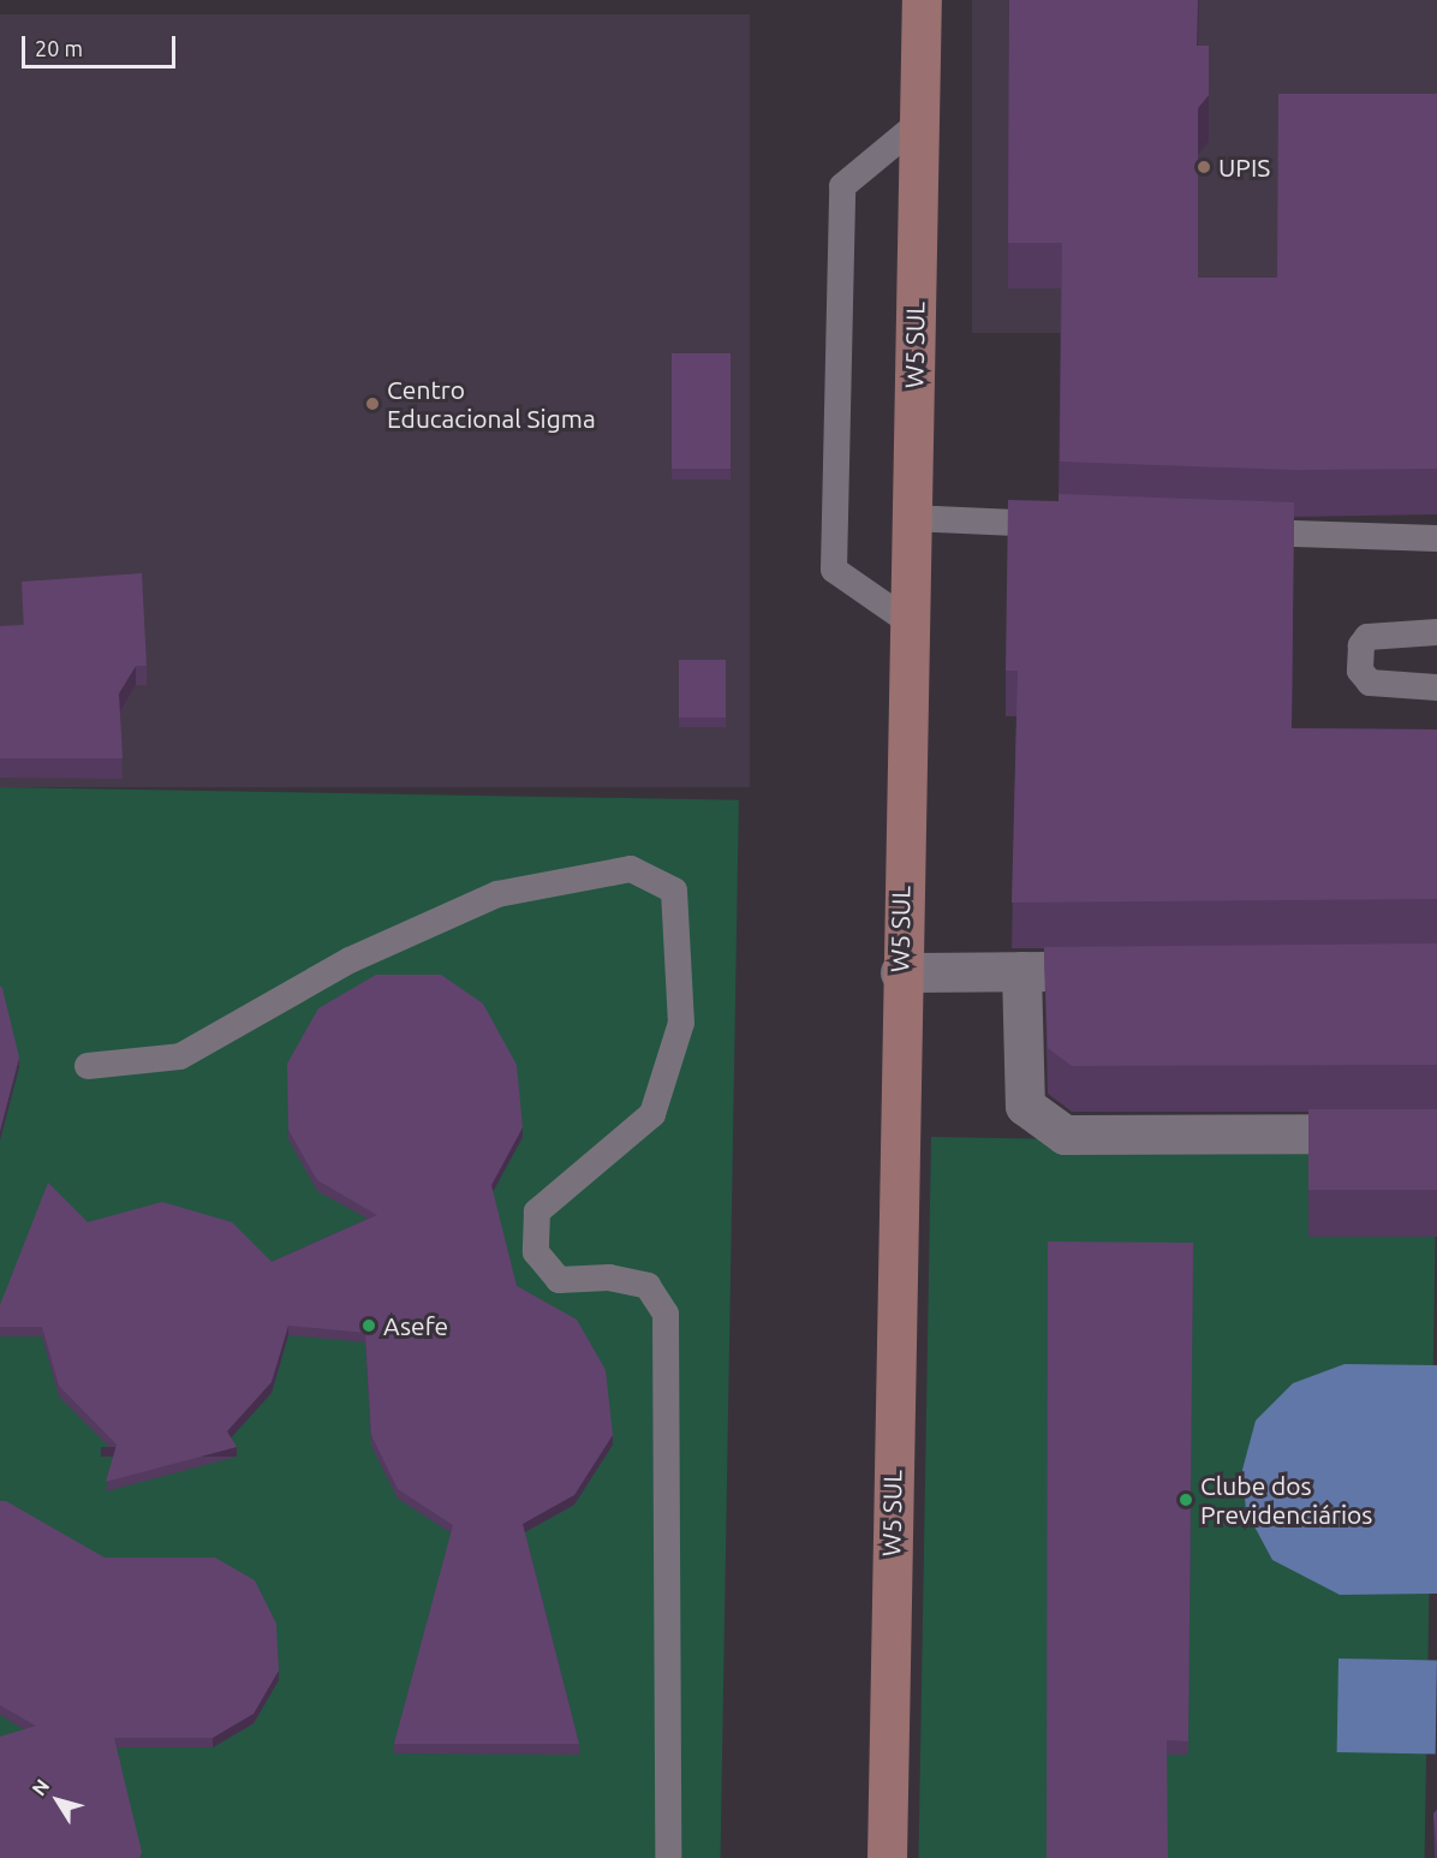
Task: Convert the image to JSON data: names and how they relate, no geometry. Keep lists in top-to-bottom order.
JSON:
{
  "streets": {
    "main road": ["W5 SUL"]
  },
  "places": [
    "UPIS",
    "Centro Educacional Sigma",
    "Asefe",
    "Clube dos Previdenciários"
  ],
  "scale_bar": "20 m",
  "north": "top left"
}
